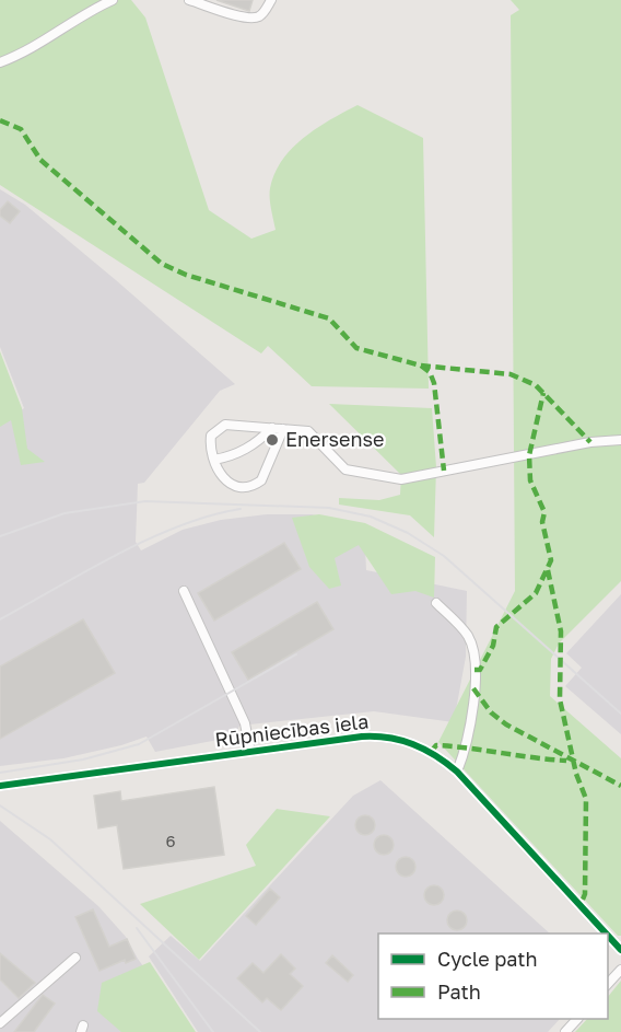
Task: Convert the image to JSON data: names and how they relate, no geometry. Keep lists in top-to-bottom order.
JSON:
{
  "streets": {
    "street": ["Rūpniecības iela"]
  },
  "places": ["Enersense"],
  "house_numbers": ["6"],
  "legend": ["Cycle path", "Path"]
}
